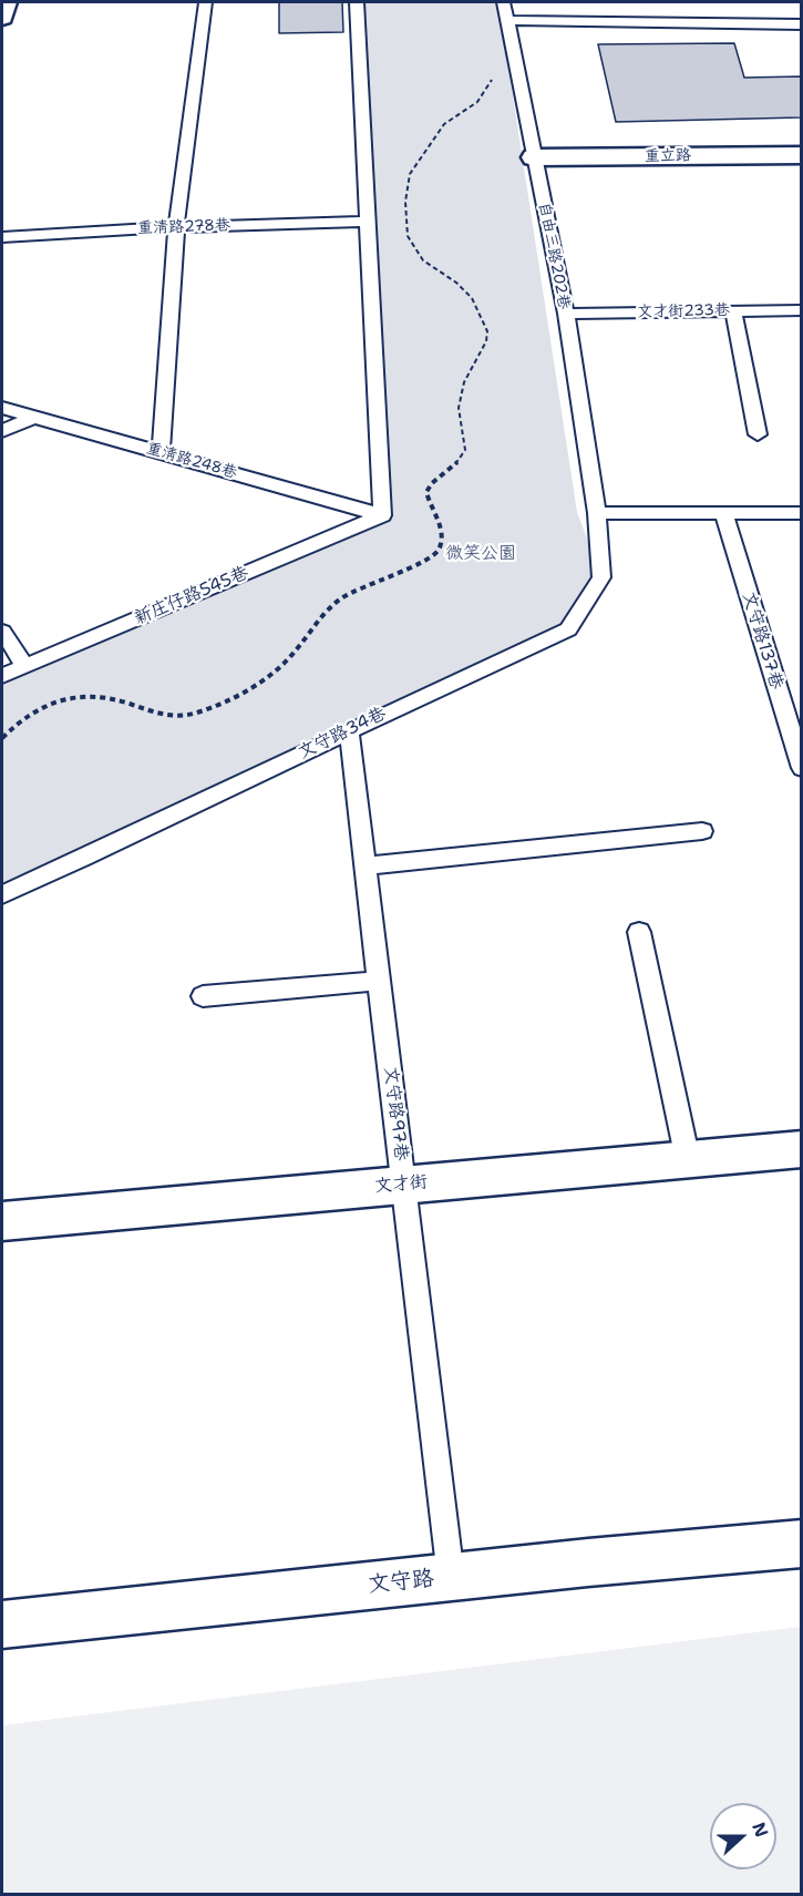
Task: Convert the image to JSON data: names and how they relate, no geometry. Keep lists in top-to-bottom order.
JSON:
{
  "streets": {
    "street": ["重立路", "文才街", "文守路"],
    "lane": [
      "重清路278巷",
      "自由三路202巷",
      "文才街233巷",
      "重清路248巷",
      "新庄仔路545巷",
      "文守路137巷",
      "文守路34巷",
      "文守路97巷"
    ]
  },
  "crossings": [
    ["重立路", "自由三路202巷"],
    ["自由三路202巷", "文才街233巷"],
    ["自由三路202巷", "文守路34巷"],
    ["重清路248巷", "新庄仔路545巷"],
    ["文守路34巷", "文守路97巷"],
    ["文守路97巷", "文才街"],
    ["文守路97巷", "文守路"]
  ],
  "parks": ["微笑公園"],
  "north": "right"
}
